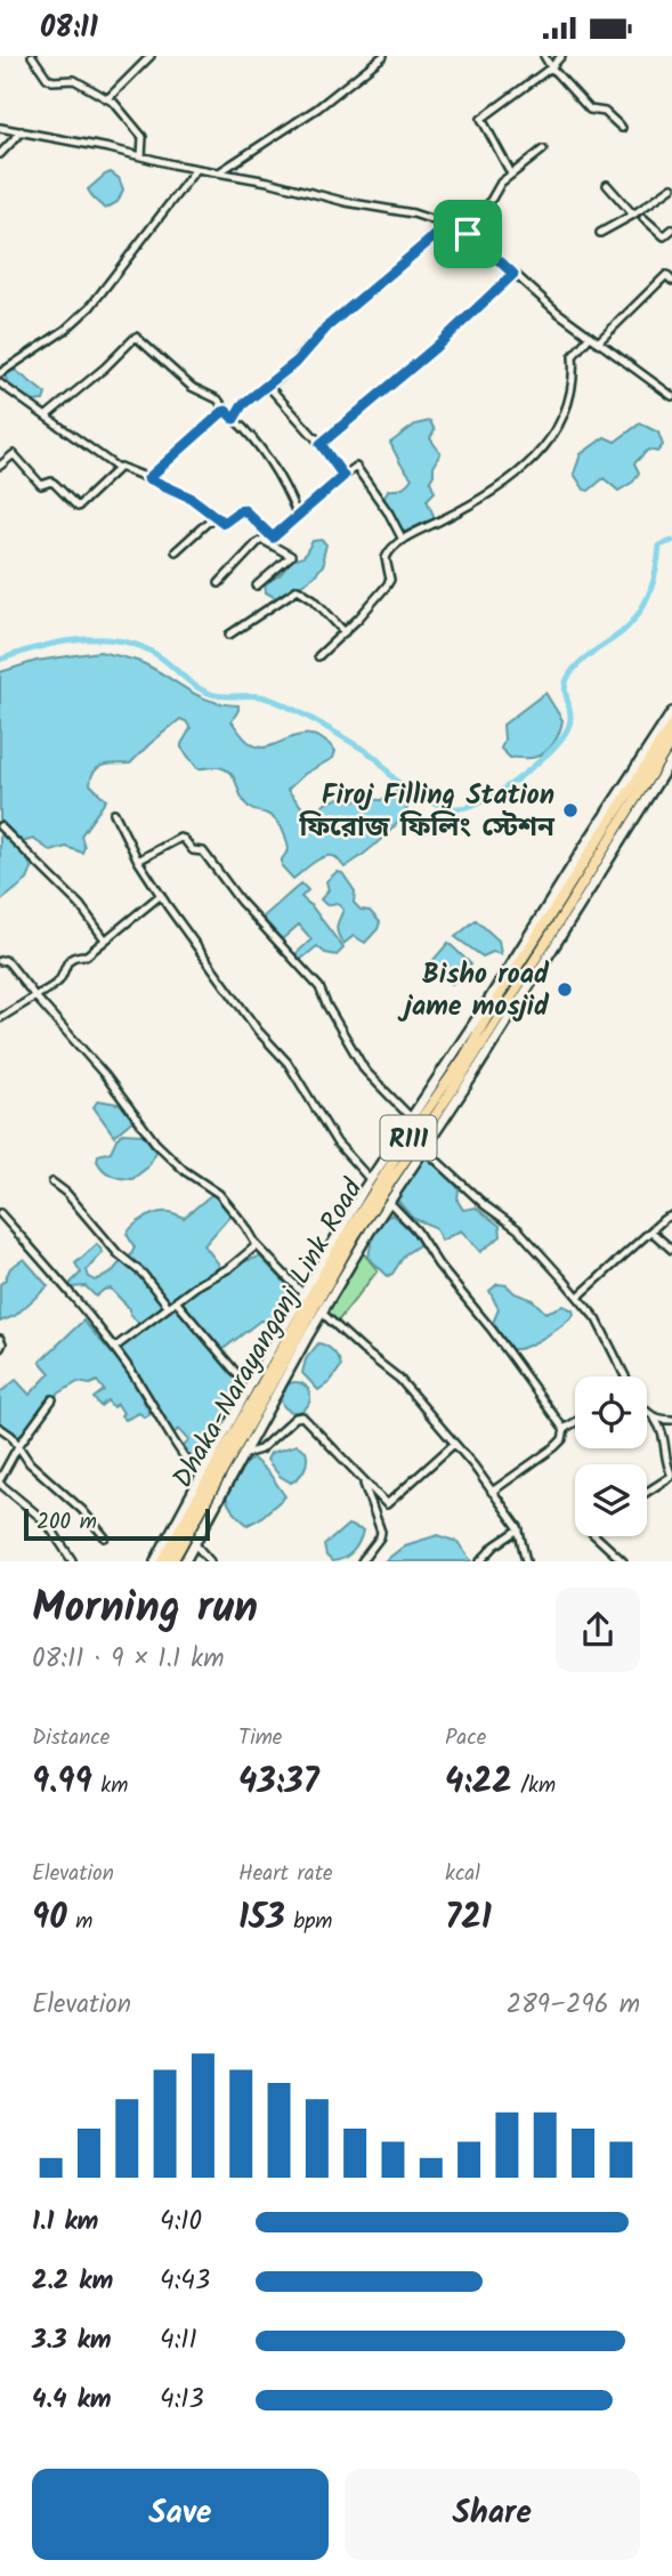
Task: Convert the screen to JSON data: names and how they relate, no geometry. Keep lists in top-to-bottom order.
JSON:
{
  "streets": {
    "main road": ["R111", "Dhaka-Narayanganj Link Road"]
  },
  "places": ["Firoj Filling Station ফিরোজ ফিলিং স্টেশন", "Bisho road jame mosjid"],
  "scale_bar": "200 m",
  "page": {
    "status": "08:11",
    "scale": "200 m",
    "heading": ["Morning run", "08:11 · 9 × 1.1 km"],
    "stats": [
      ["Distance", "9.99 km"],
      ["Time", "43:37"],
      ["Pace", "4:22 /km"],
      ["Elevation", "90 m"],
      ["Heart rate", "153 bpm"],
      ["kcal", "721"]
    ],
    "chart": ["Elevation", "289–296 m"],
    "list": [
      {
        "name": "1.1 km",
        "note": "4:10"
      },
      {
        "name": "2.2 km",
        "note": "4:43"
      },
      {
        "name": "3.3 km",
        "note": "4:11"
      },
      {
        "name": "4.4 km",
        "note": "4:13"
      }
    ],
    "buttons": ["Save", "Share"]
  }
}
